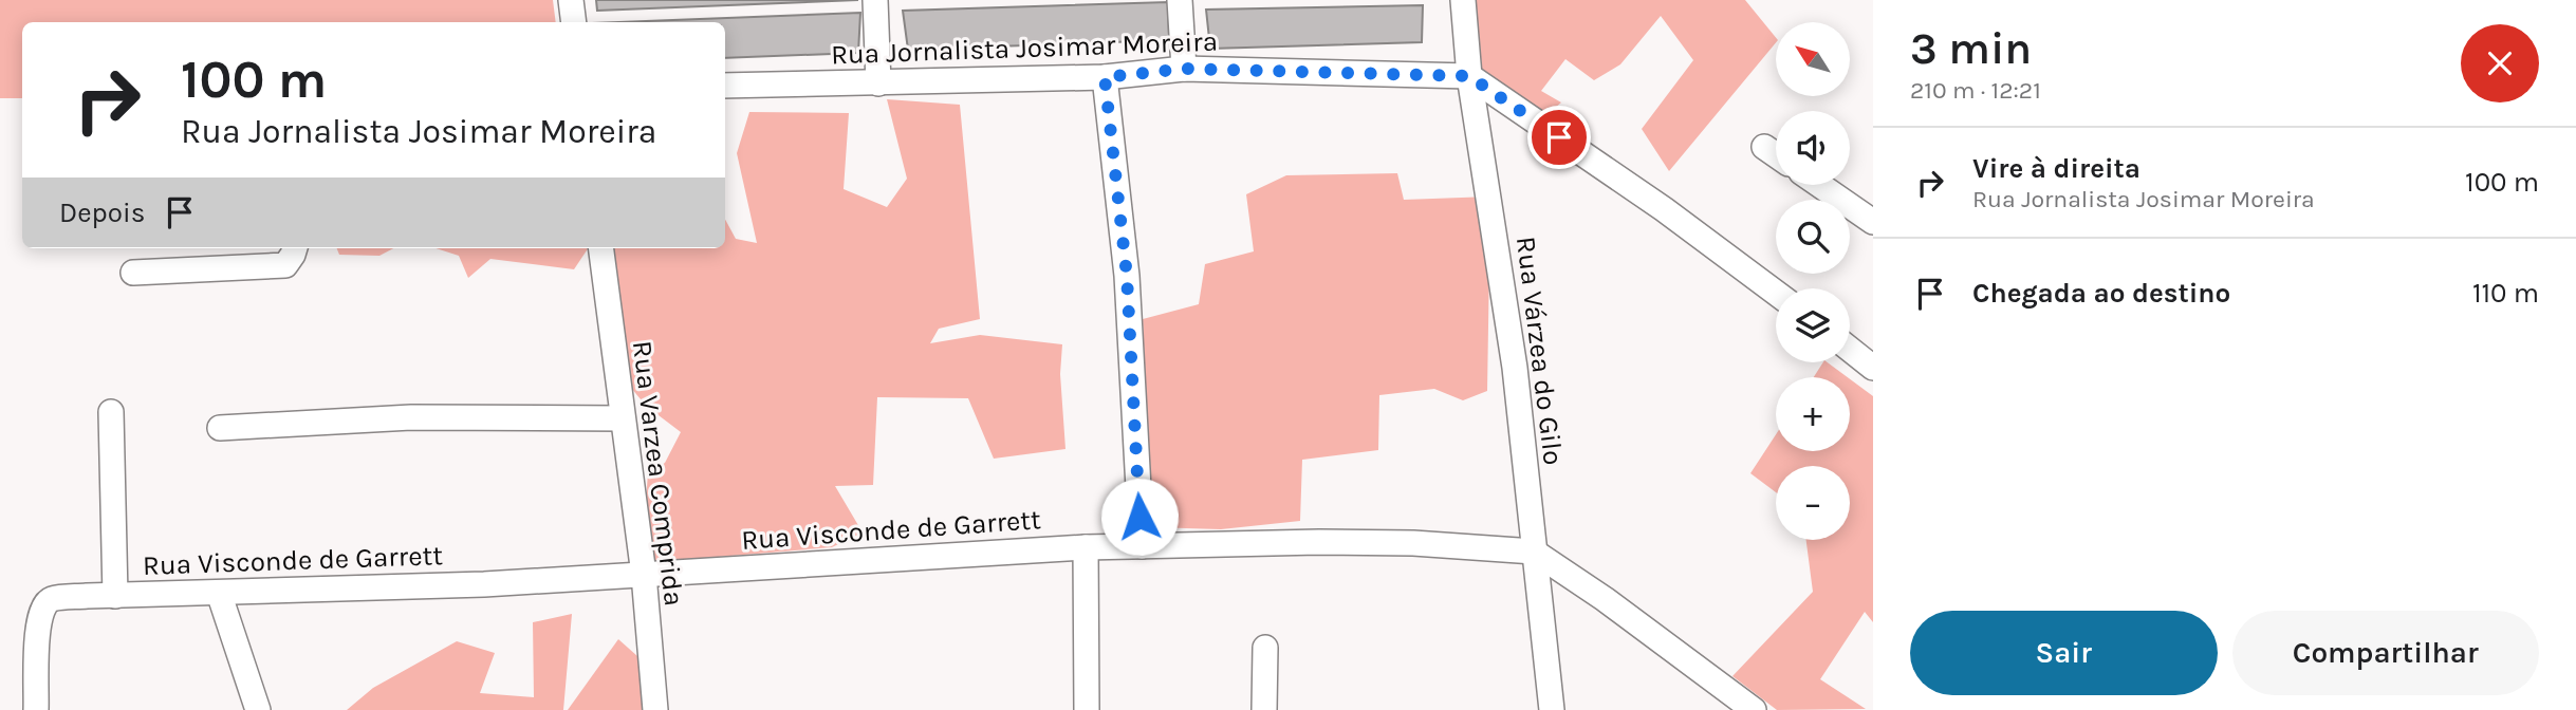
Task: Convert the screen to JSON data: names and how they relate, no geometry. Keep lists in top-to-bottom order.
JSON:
{
  "streets": {
    "street": [
      "Rua Jornalista Josimar Moreira",
      "Rua Várzea do Gilo",
      "Rua Varzea Comprida",
      "Rua Visconde de Garrett"
    ]
  },
  "crossings": [
    ["Rua Jornalista Josimar Moreira", "Rua Várzea do Gilo"],
    ["Rua Várzea do Gilo", "Rua Visconde de Garrett"],
    ["Rua Varzea Comprida", "Rua Visconde de Garrett"]
  ],
  "north": "top left",
  "page": {
    "heading": ["3 min", "210 m · 12:21"],
    "map_buttons": ["+", "−"],
    "turn": ["100 m", "Rua Jornalista Josimar Moreira"],
    "list": [
      {
        "name": "Vire à direita",
        "note": "Rua Jornalista Josimar Moreira",
        "value": "100 m"
      },
      {
        "name": "Chegada ao destino",
        "value": "110 m"
      }
    ],
    "then": "Depois",
    "buttons": ["Sair", "Compartilhar"]
  }
}
